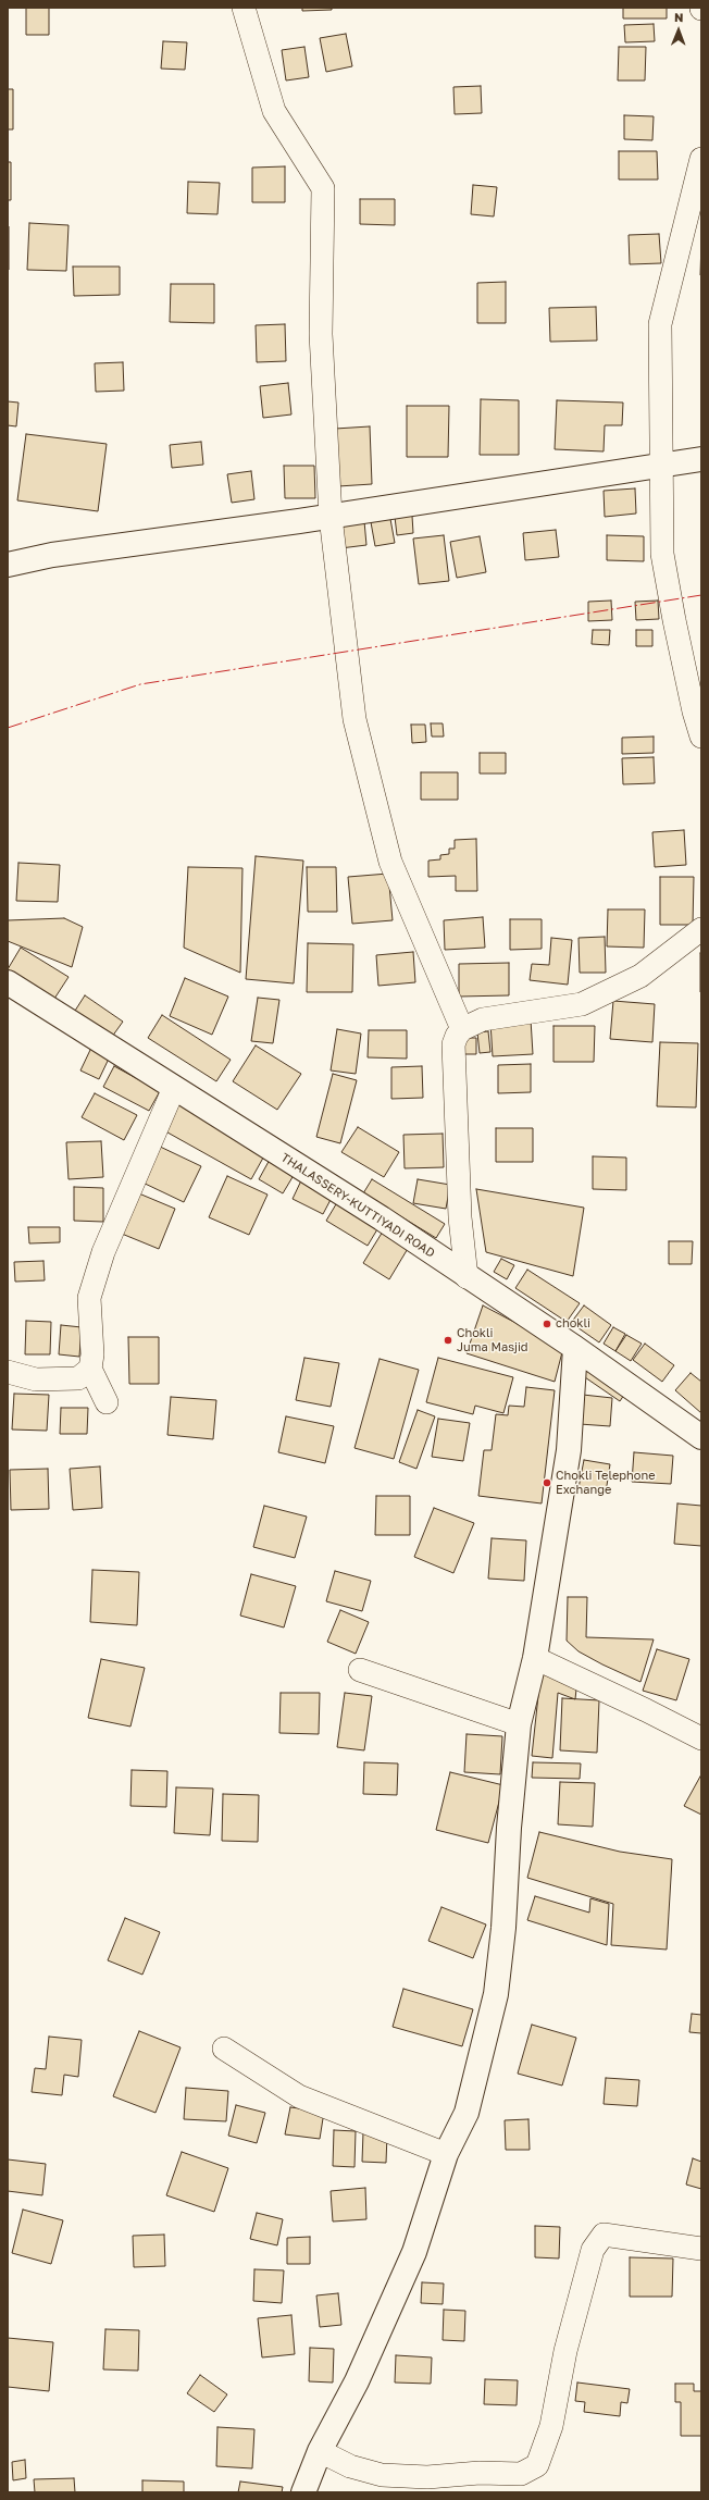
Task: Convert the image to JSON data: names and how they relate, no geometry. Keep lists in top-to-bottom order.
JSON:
{
  "streets": {
    "main road": ["THALASSERY-KUTTIYADI ROAD"]
  },
  "places": ["chokli", "Chokli Juma Masjid", "Chokli Telephone Exchange"],
  "north": "top"
}
